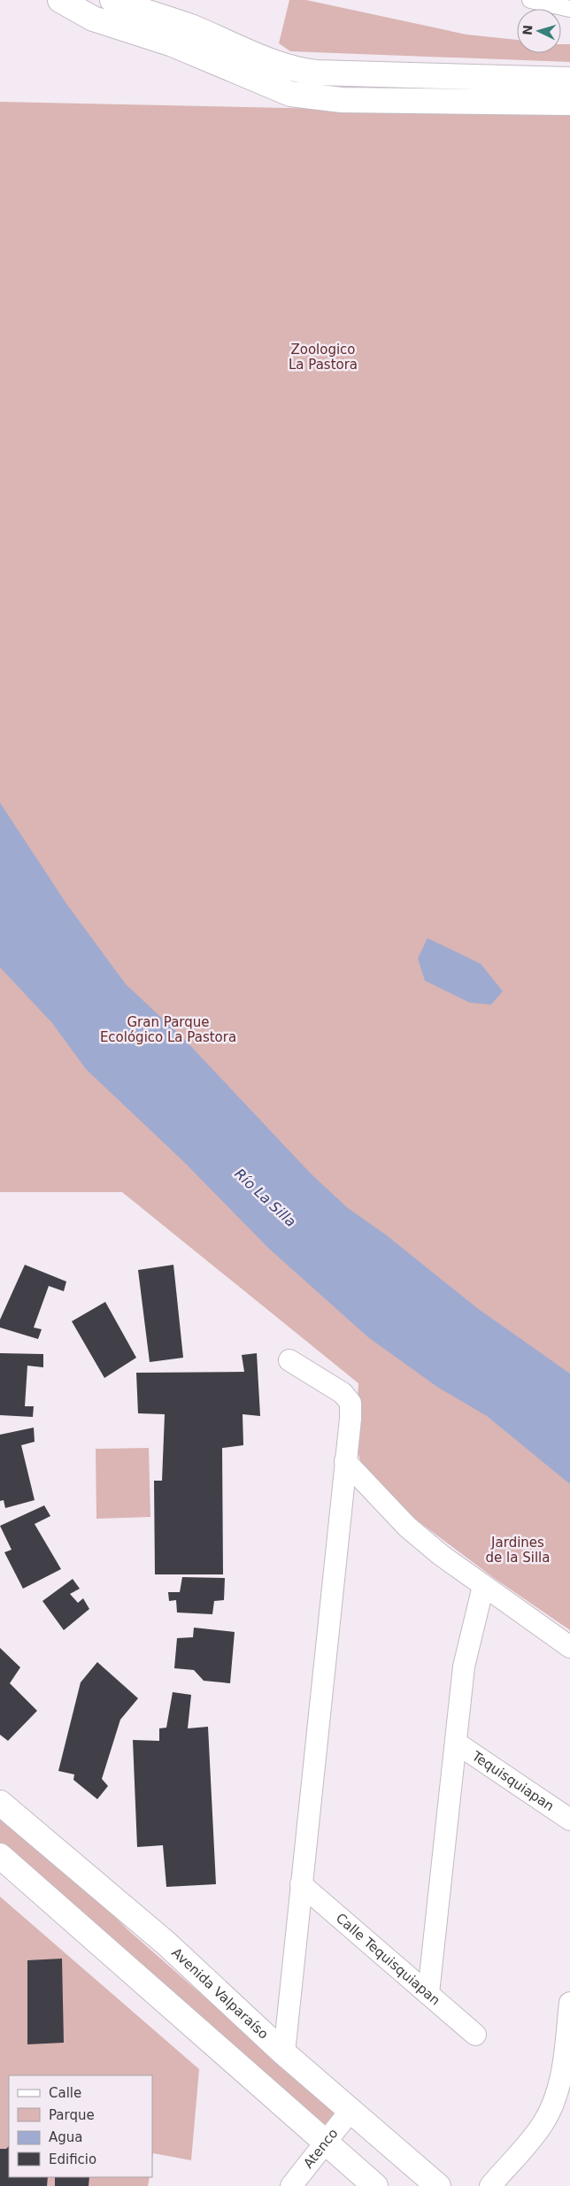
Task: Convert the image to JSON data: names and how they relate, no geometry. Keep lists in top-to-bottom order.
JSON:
{
  "streets": {
    "main road": ["Avenida Valparaíso"],
    "street": ["Tequisquiapan", "Calle Tequisquiapan", "Atenco"]
  },
  "crossings": [
    ["Avenida Valparaíso", "Atenco"]
  ],
  "water": ["Río La Silla"],
  "parks": ["Zoologico La Pastora", "Gran Parque Ecológico La Pastora", "Jardines de la Silla"],
  "legend": [
    "Calle",
    "Parque",
    "Agua",
    "Edificio"
  ],
  "north": "left"
}
